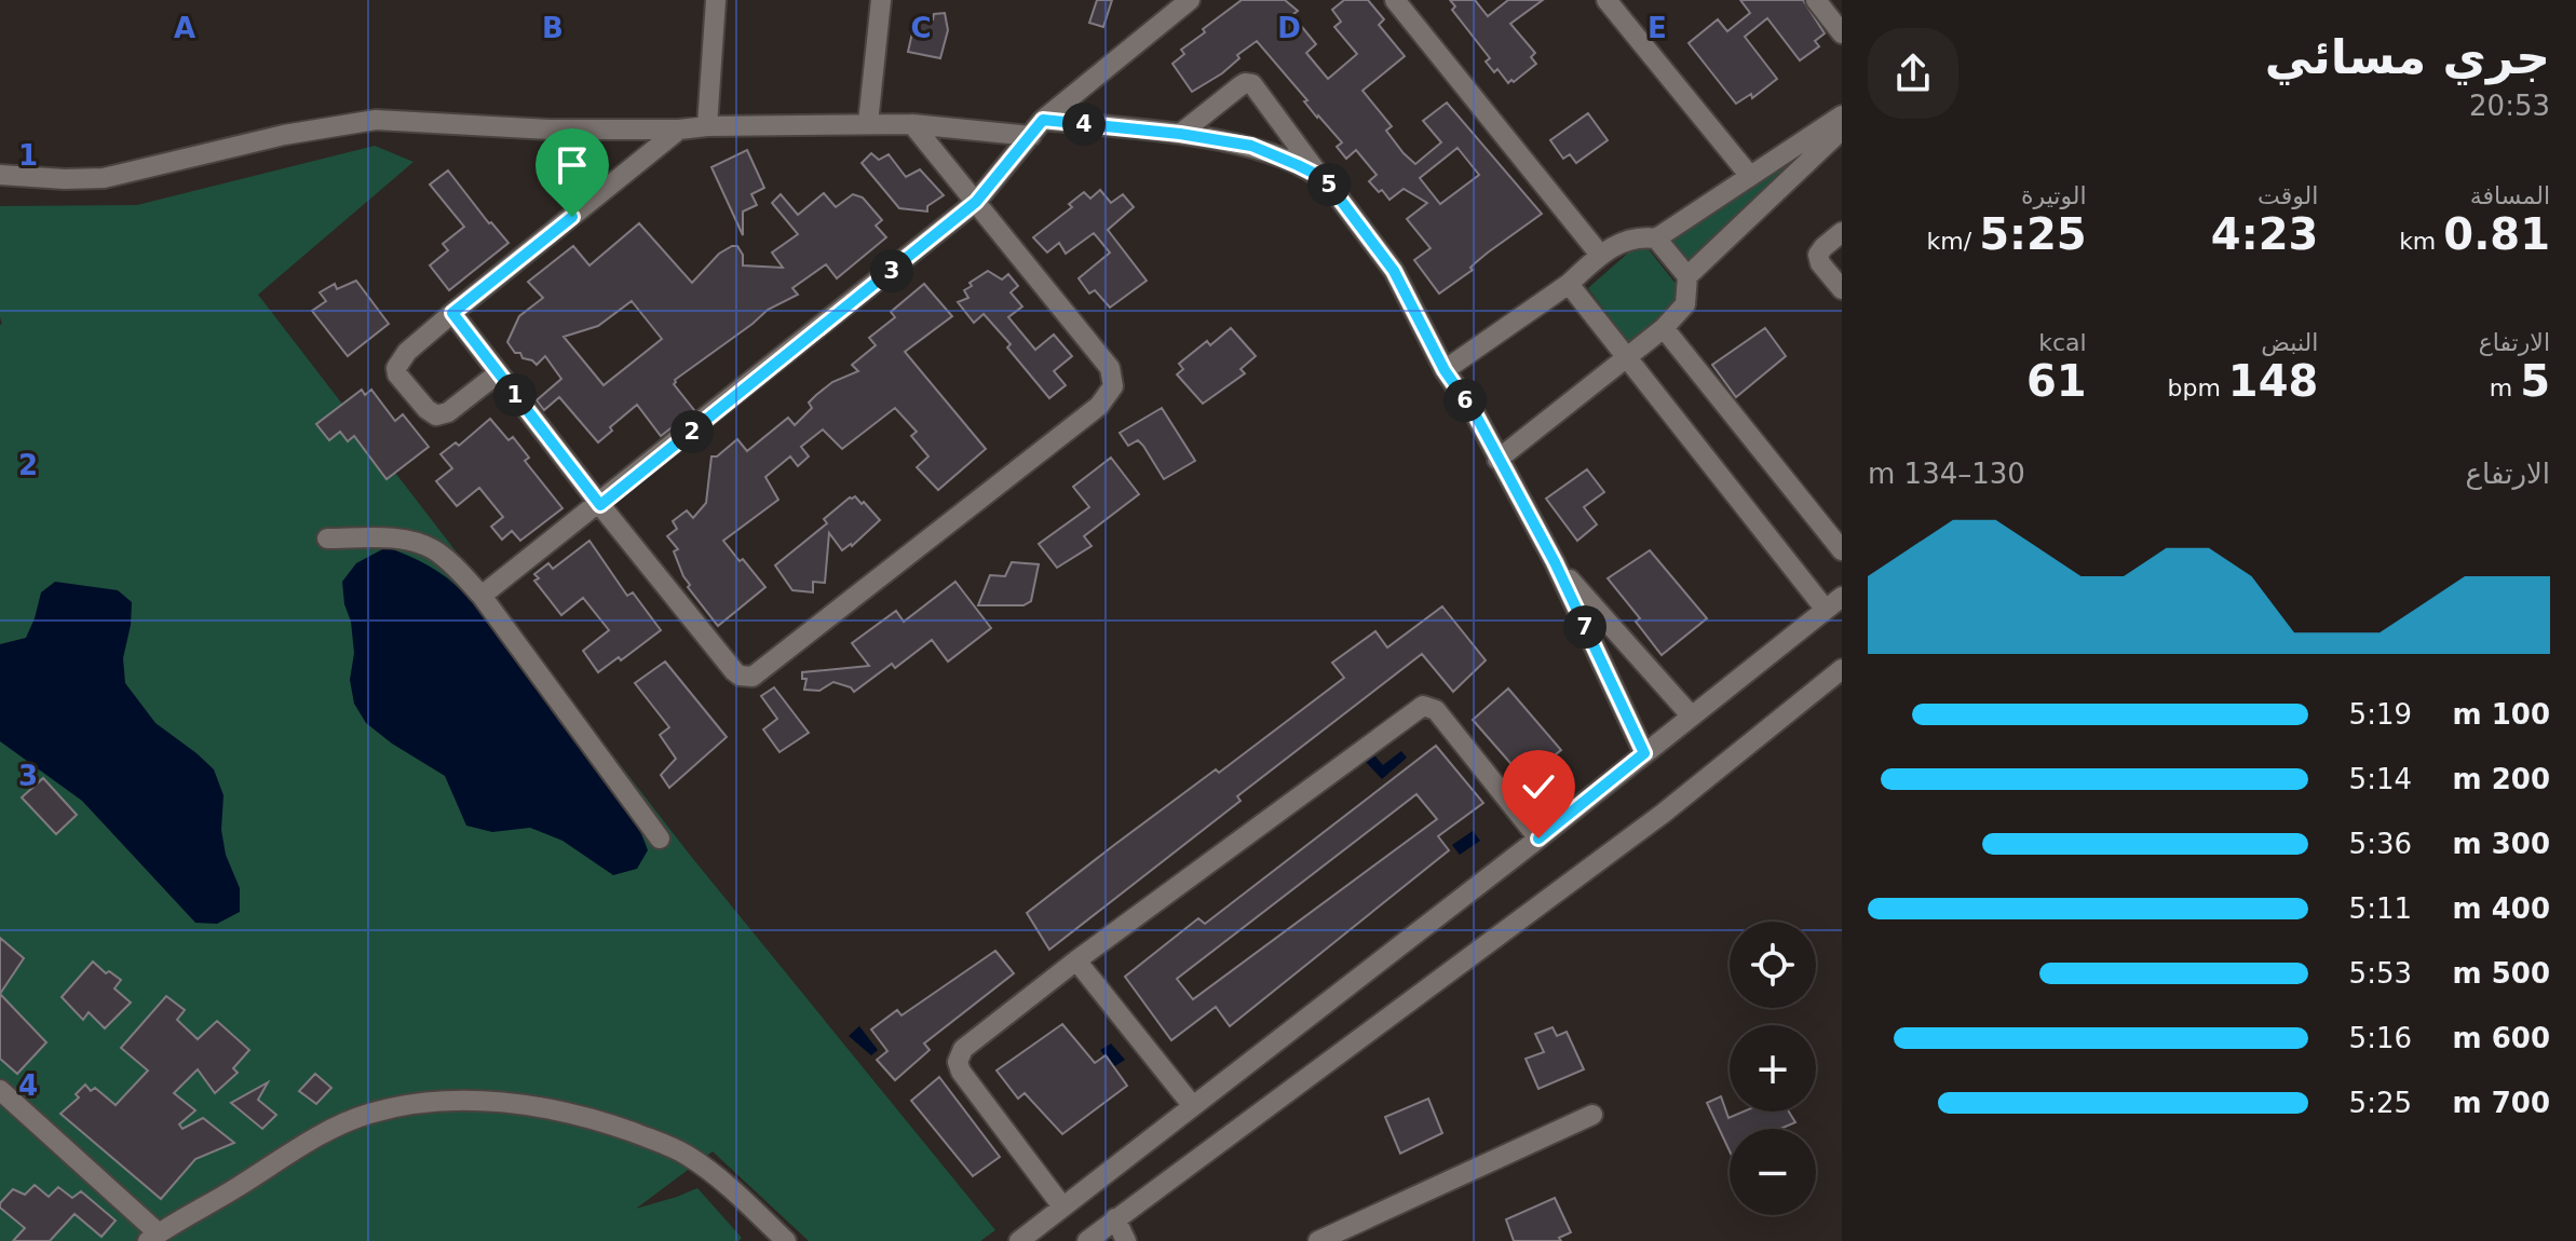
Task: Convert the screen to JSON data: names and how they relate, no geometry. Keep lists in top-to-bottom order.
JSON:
{
  "page": {
    "heading": ["جري مسائي", "20:53"],
    "pins": [
      "4",
      "5",
      "3",
      "1",
      "6",
      "2",
      "7"
    ],
    "stats": [
      ["المسافة", "0.81 km"],
      ["الوقت", "4:23"],
      ["الوتيرة", "5:25 /km"],
      ["الارتفاع", "5 m"],
      ["النبض", "148 bpm"],
      ["kcal", "61"]
    ],
    "chart": ["الارتفاع", "130–134 m"],
    "list": [
      {
        "name": "100 m",
        "note": "5:19"
      },
      {
        "name": "200 m",
        "note": "5:14"
      },
      {
        "name": "300 m",
        "note": "5:36"
      },
      {
        "name": "400 m",
        "note": "5:11"
      },
      {
        "name": "500 m",
        "note": "5:53"
      },
      {
        "name": "600 m",
        "note": "5:16"
      },
      {
        "name": "700 m",
        "note": "5:25"
      }
    ],
    "map_buttons": ["+", "−"]
  },
  "grid": {
    "columns": [
      "A",
      "B",
      "C",
      "D",
      "E"
    ],
    "rows": [
      "1",
      "2",
      "3",
      "4"
    ]
  }
}
